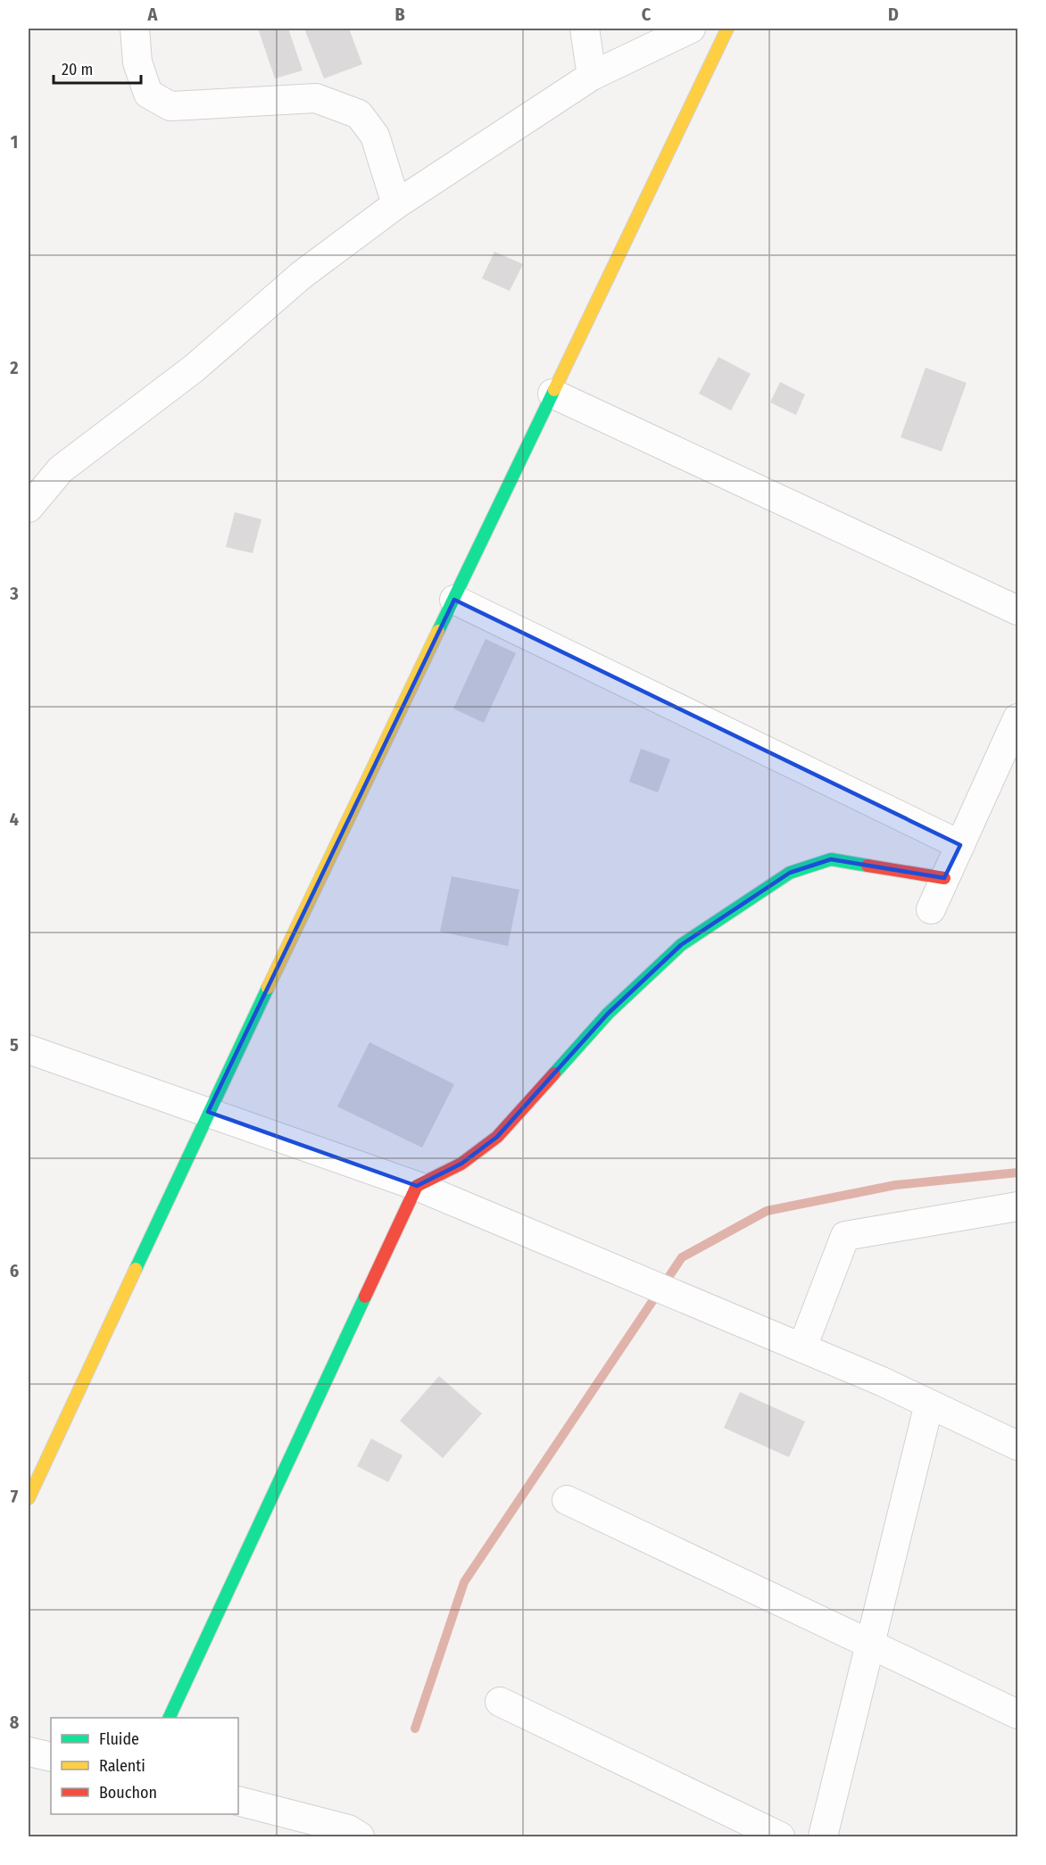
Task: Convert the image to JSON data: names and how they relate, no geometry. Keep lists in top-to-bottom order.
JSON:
{
  "legend": ["Fluide", "Ralenti", "Bouchon"],
  "scale_bar": "20 m",
  "grid": {
    "columns": [
      "A",
      "B",
      "C",
      "D"
    ],
    "rows": [
      "1",
      "2",
      "3",
      "4",
      "5",
      "6",
      "7",
      "8"
    ]
  }
}
